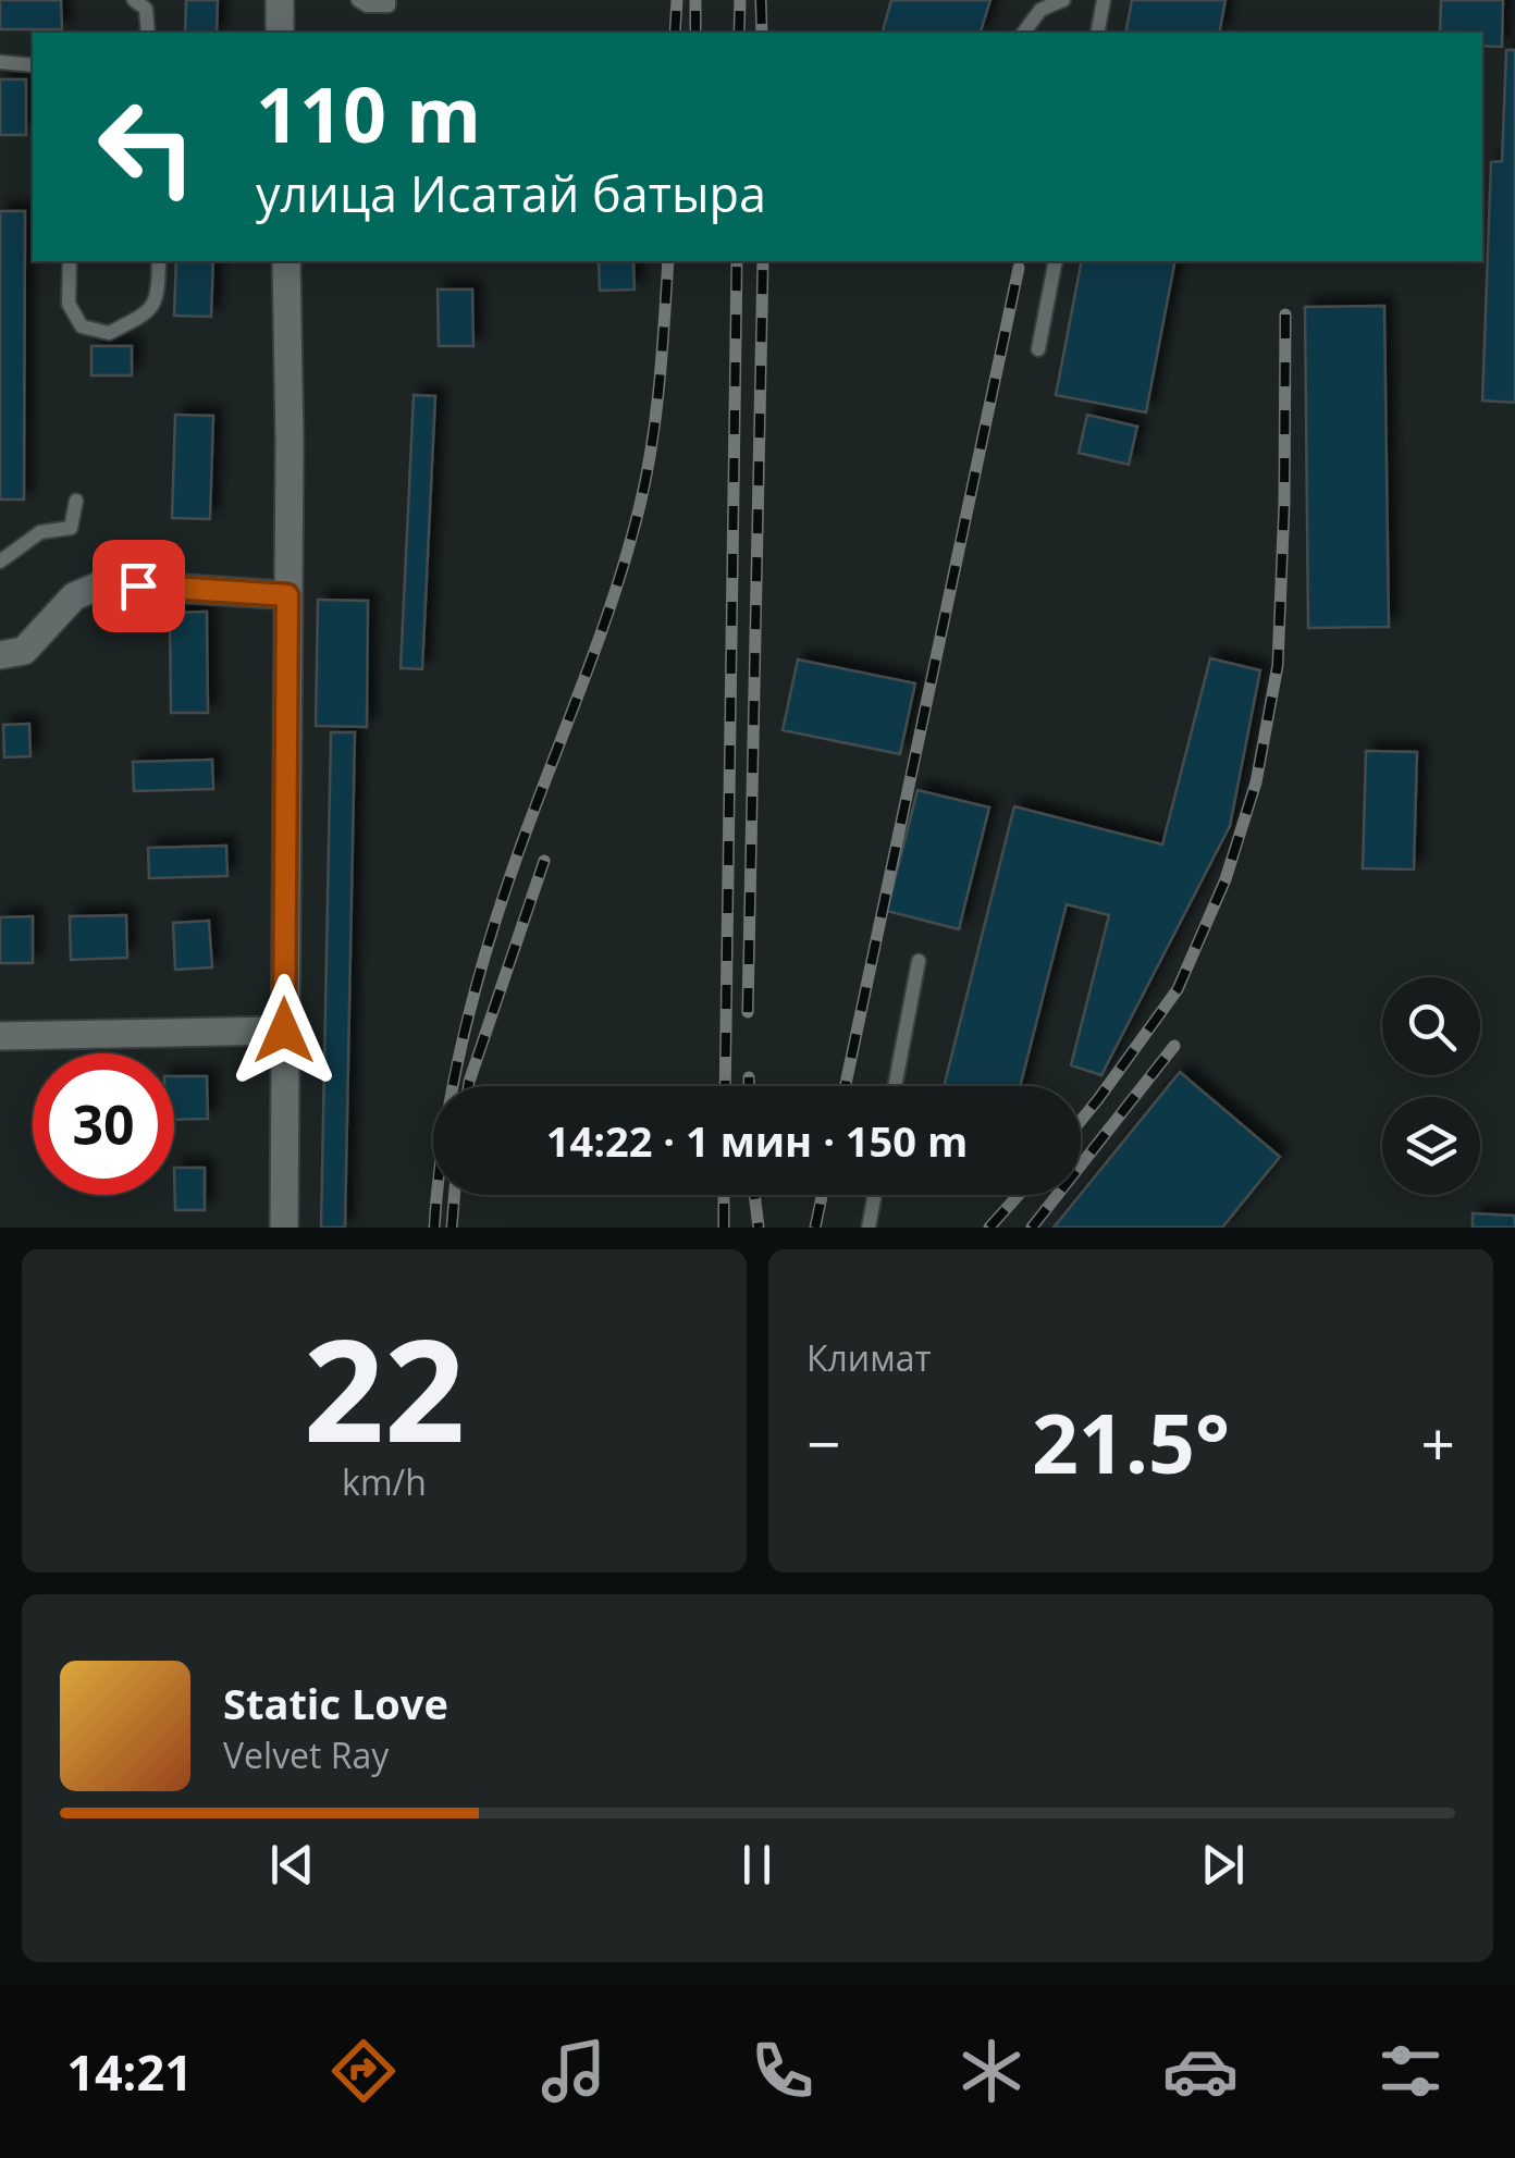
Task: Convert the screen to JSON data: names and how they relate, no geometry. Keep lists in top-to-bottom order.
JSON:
{
  "page": {
    "turn": ["110 m", "улица Исатай батыра"],
    "limit": "30",
    "trip": "14:22 · 1 мин · 150 m",
    "tile": [
      ["22", "km/h"],
      "Климат"
    ],
    "heat": ["−", "21.5°", "+"],
    "song": ["Static Love", "Velvet Ray"],
    "tabs": "14:21"
  }
}
